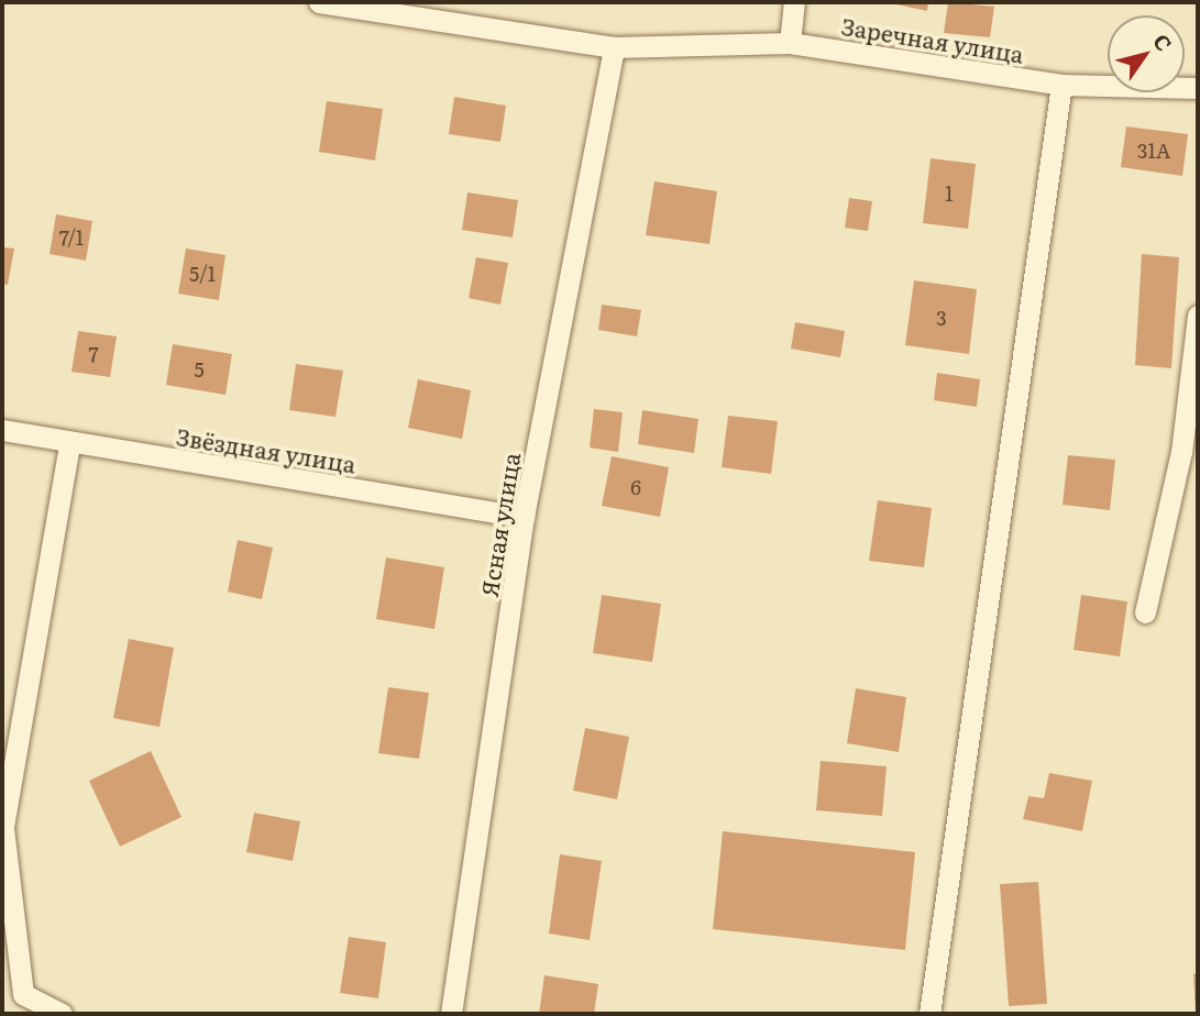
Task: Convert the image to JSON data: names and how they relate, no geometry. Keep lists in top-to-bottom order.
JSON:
{
  "streets": {
    "street": ["Заречная улица", "Звёздная улица", "Ясная улица"]
  },
  "crossings": [
    ["Заречная улица", "Ясная улица"],
    ["Звёздная улица", "Ясная улица"]
  ],
  "house_numbers": [
    "31А",
    "1",
    "7/1",
    "5/1",
    "3",
    "7",
    "5",
    "6"
  ],
  "north": "top right"
}
